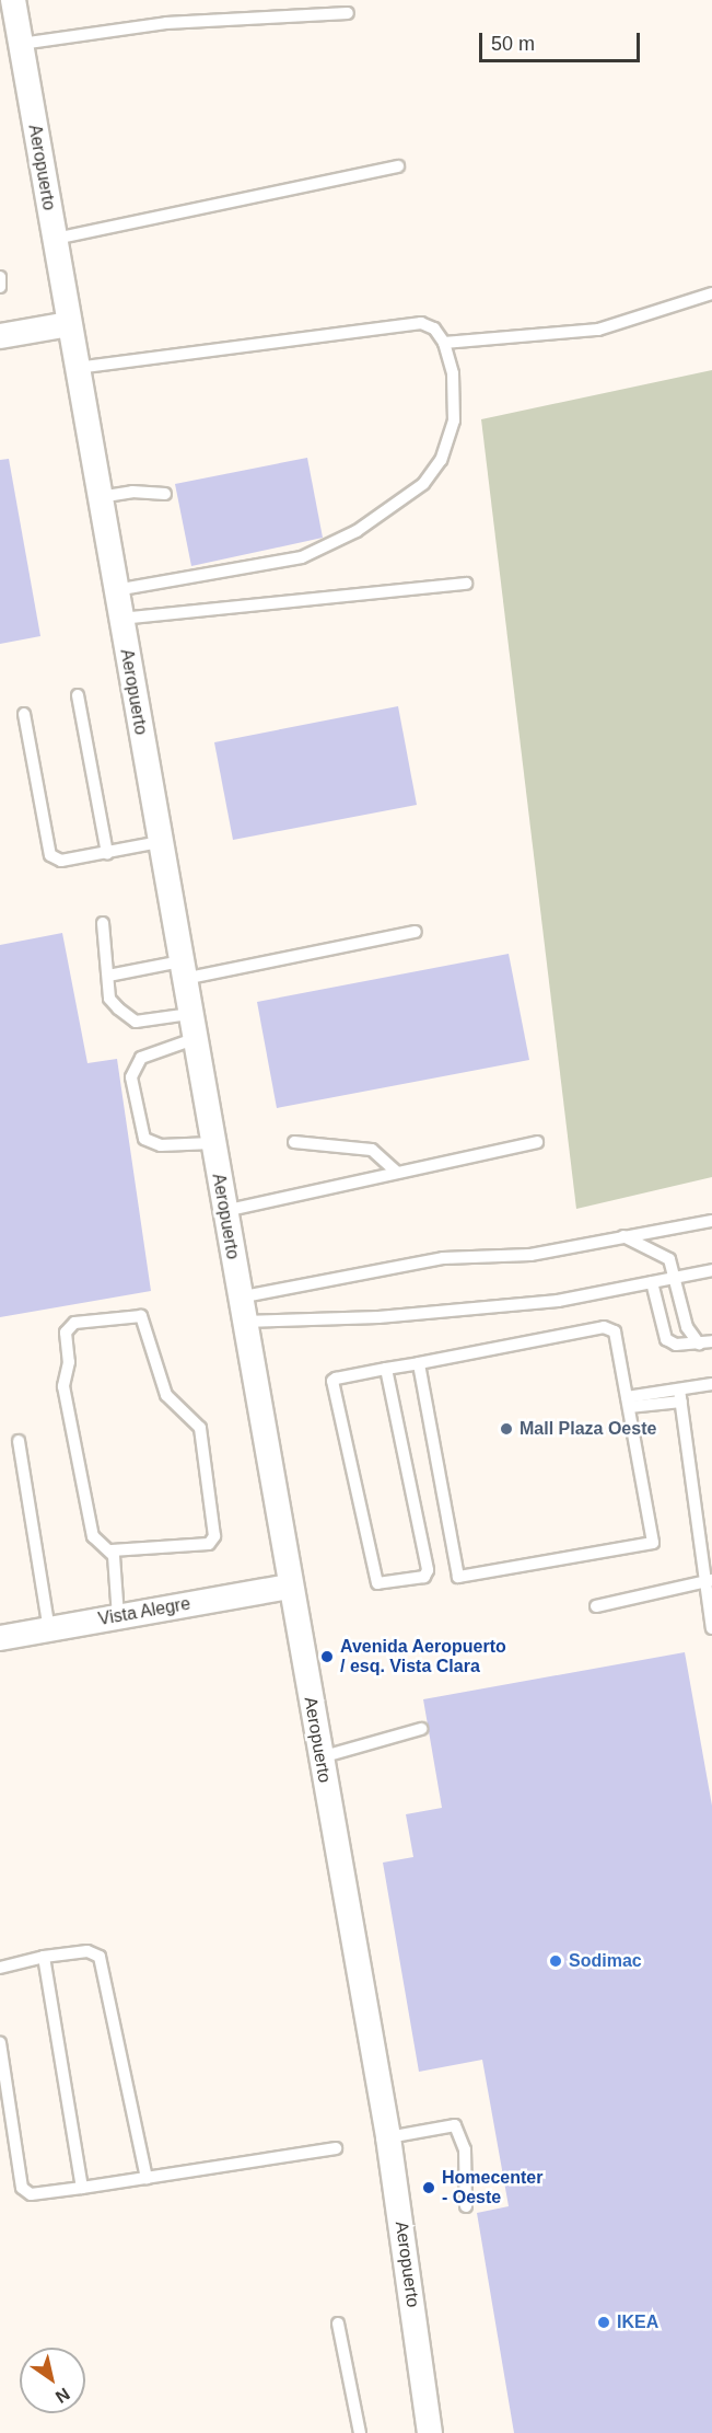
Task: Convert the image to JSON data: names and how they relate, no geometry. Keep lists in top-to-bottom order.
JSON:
{
  "streets": {
    "street": ["Aeropuerto", "Vista Alegre"]
  },
  "crossings": [
    ["Aeropuerto", "Vista Alegre"]
  ],
  "places": [
    "Mall Plaza Oeste",
    "Avenida Aeropuerto / esq. Vista Clara",
    "Sodimac",
    "Homecenter - Oeste",
    "IKEA"
  ],
  "scale_bar": "50 m",
  "north": "bottom right"
}
